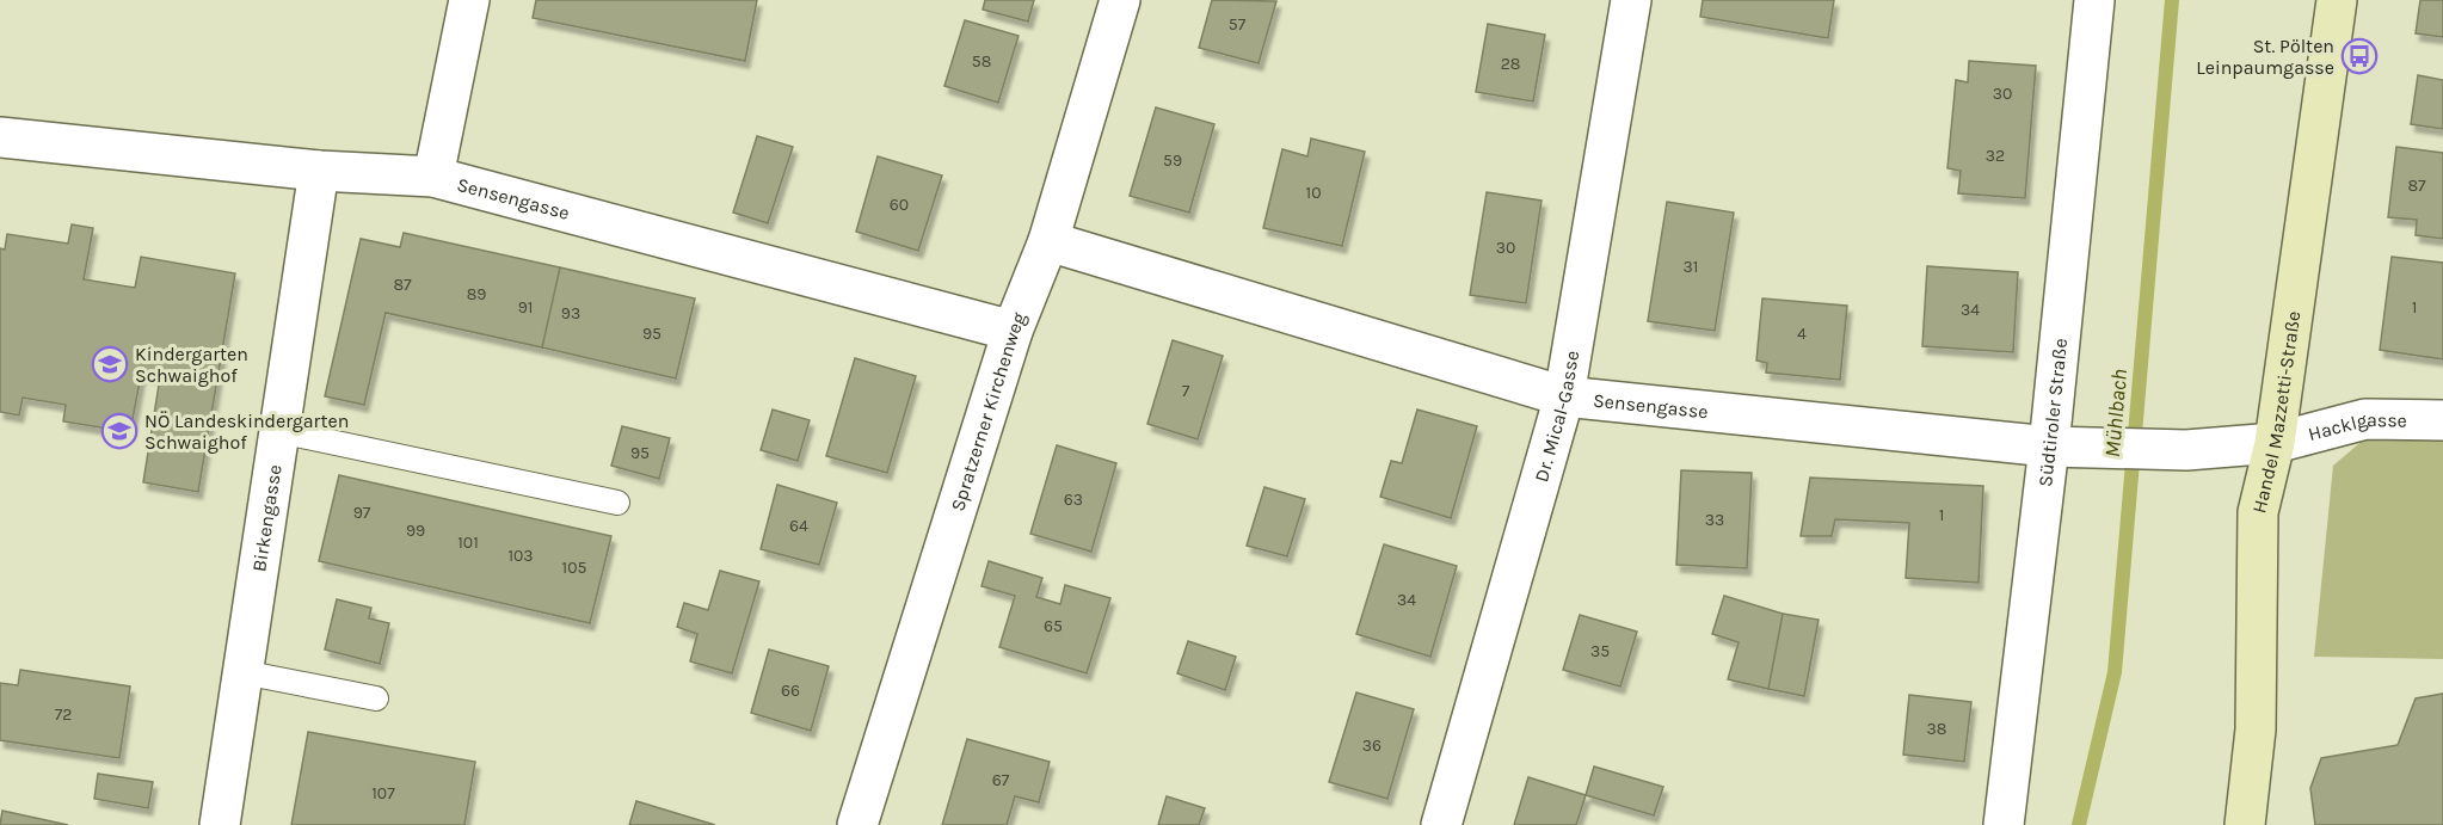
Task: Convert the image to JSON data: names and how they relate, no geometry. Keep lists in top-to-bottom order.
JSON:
{
  "streets": {
    "street": [
      "Sensengasse",
      "Handel Mazzetti-Straße",
      "Spratzerner Kirchenweg",
      "Südtiroler Straße",
      "Dr. Mical-Gasse",
      "Hacklgasse",
      "Birkengasse"
    ]
  },
  "crossings": [
    ["Sensengasse", "Handel Mazzetti-Straße"],
    ["Sensengasse", "Spratzerner Kirchenweg"],
    ["Sensengasse", "Südtiroler Straße"],
    ["Sensengasse", "Dr. Mical-Gasse"],
    ["Sensengasse", "Hacklgasse"],
    ["Sensengasse", "Birkengasse"],
    ["Handel Mazzetti-Straße", "Hacklgasse"]
  ],
  "water": ["Mühlbach"],
  "places": {
    "bus stop": ["St. Pölten Leinpaumgasse"],
    "school or university": ["Kindergarten Schwaighof", "NÖ Landeskindergarten Schwaighof"]
  },
  "house_numbers": [
    "57",
    "58",
    "28",
    "30",
    "32",
    "59",
    "87",
    "10",
    "60",
    "30",
    "31",
    "87",
    "89",
    "91",
    "1",
    "34",
    "93",
    "95",
    "4",
    "7",
    "95",
    "63",
    "97",
    "1",
    "33",
    "64",
    "99",
    "101",
    "103",
    "105",
    "34",
    "65",
    "35",
    "66",
    "72",
    "38",
    "36",
    "67",
    "107"
  ]
}
